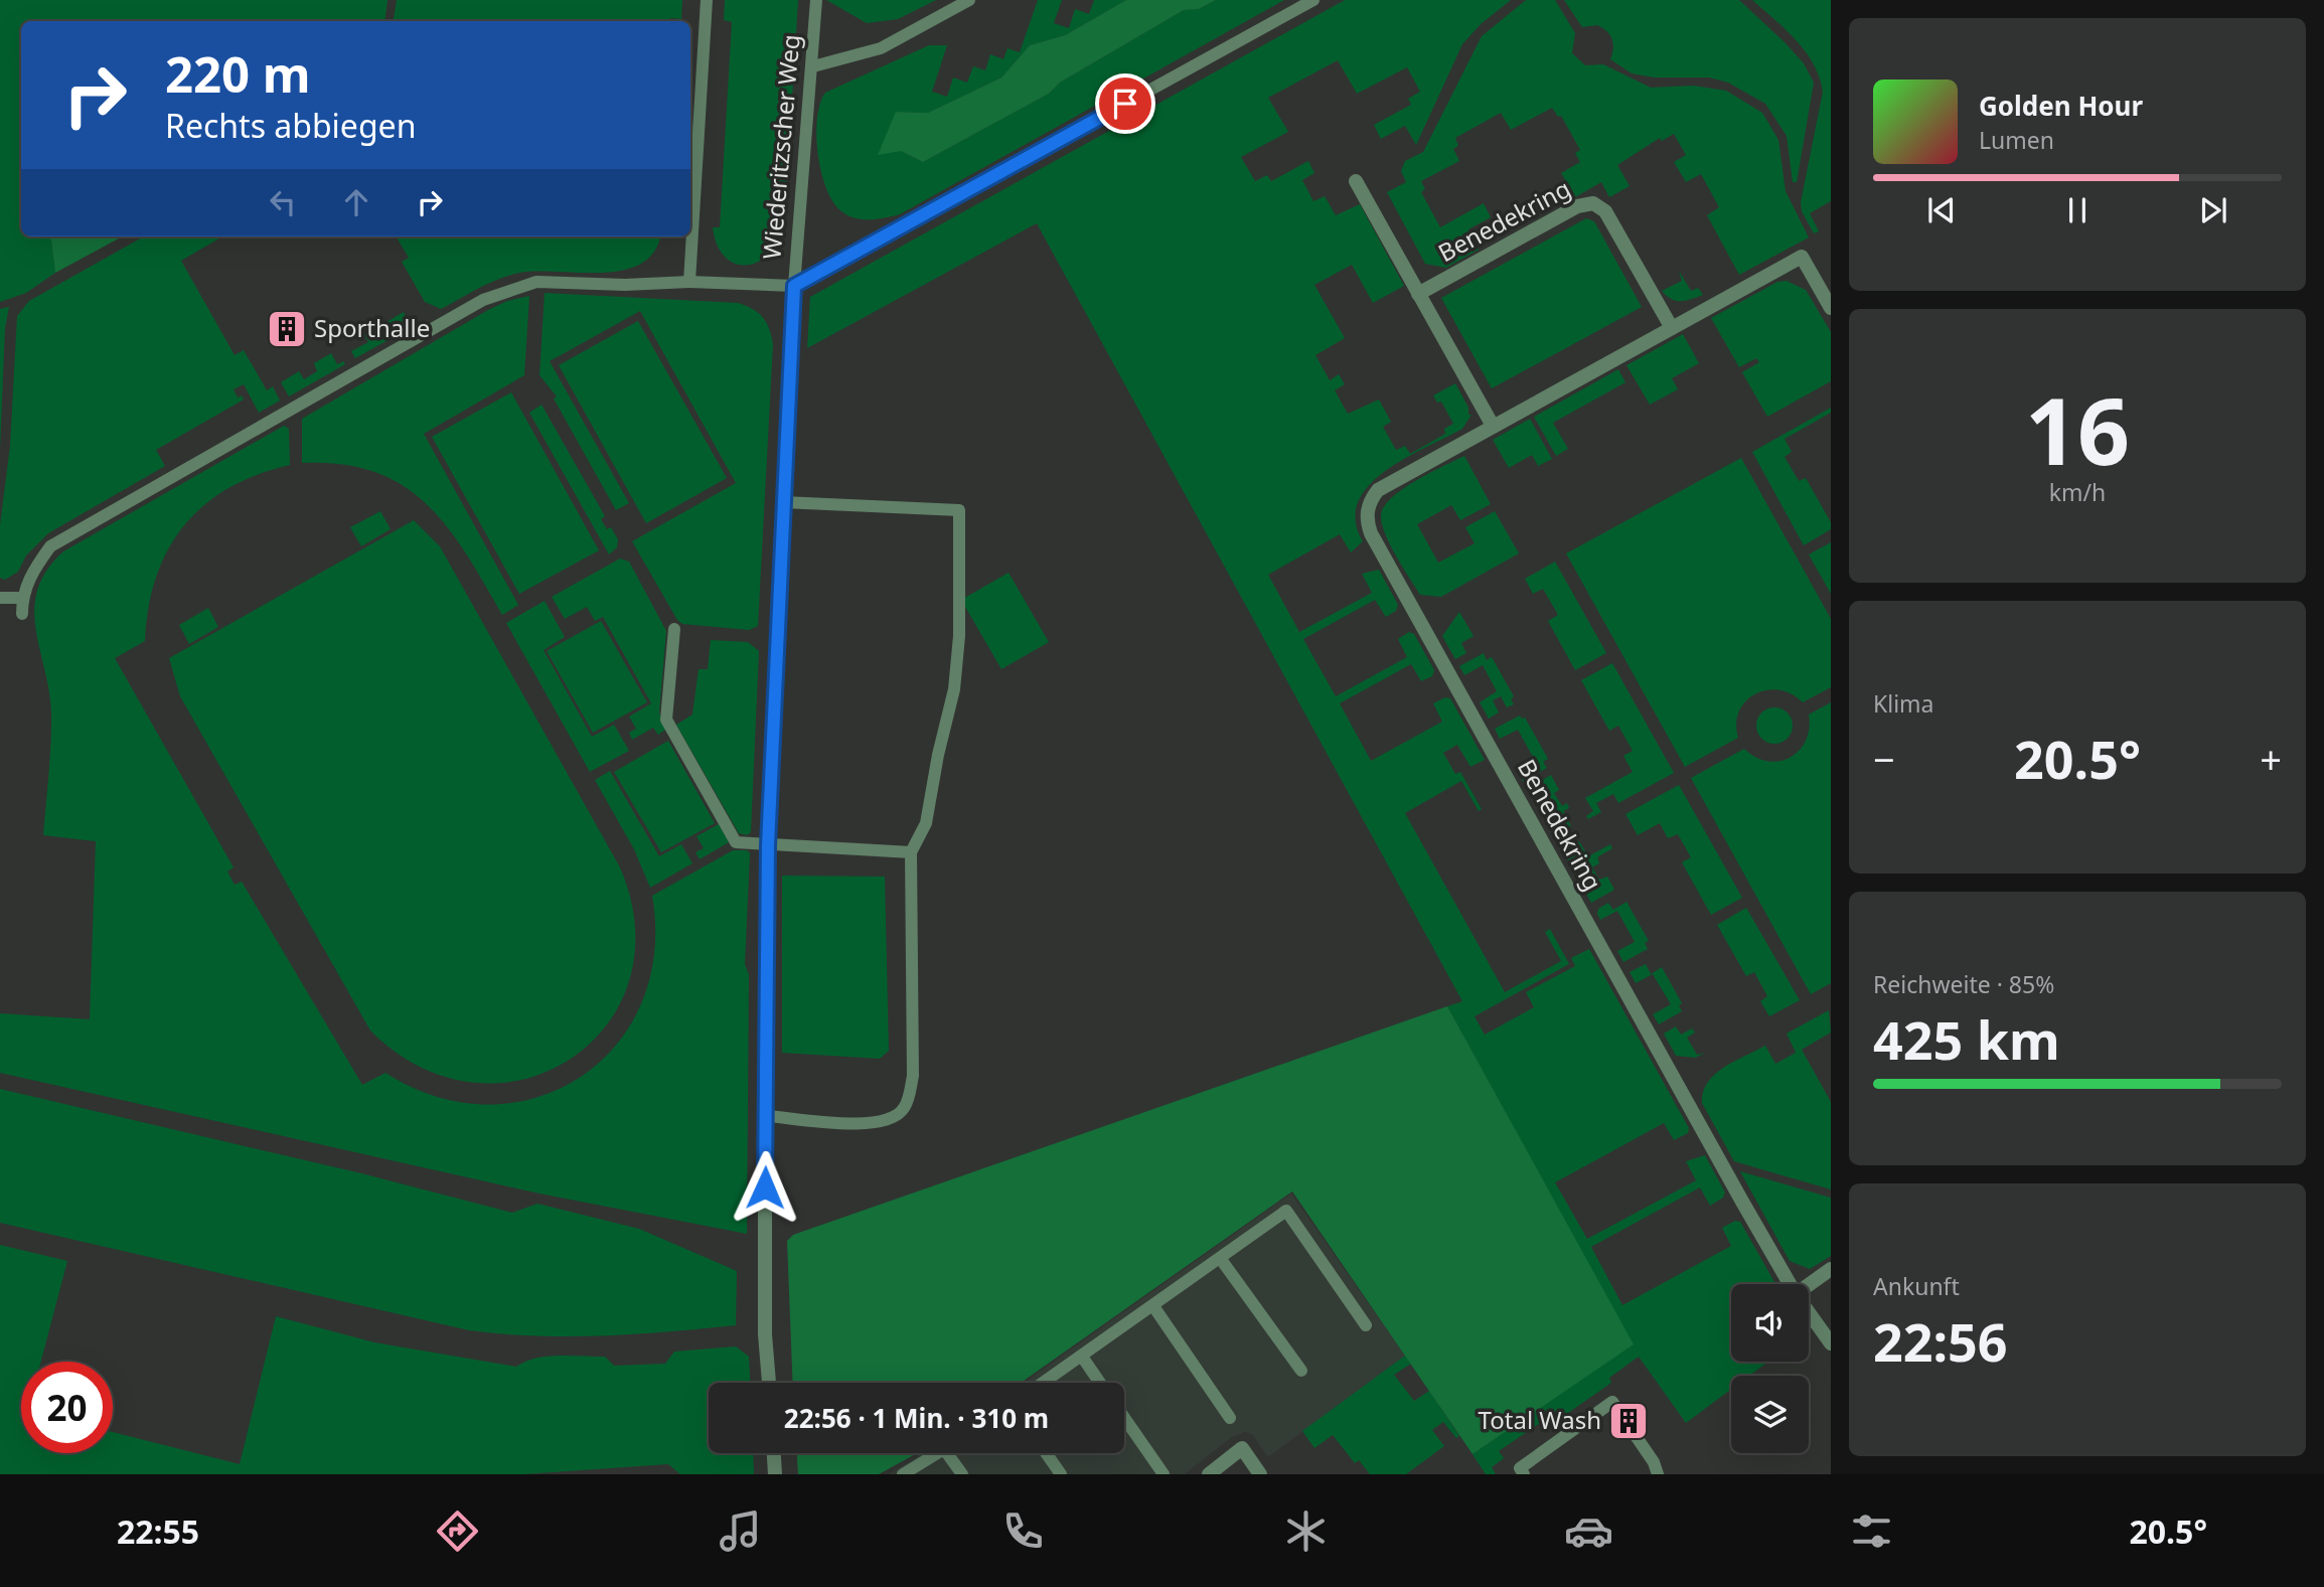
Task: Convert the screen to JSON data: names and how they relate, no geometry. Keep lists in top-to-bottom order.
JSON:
{
  "streets": {
    "street": ["Wiederitzscher Weg", "Benedekring"]
  },
  "places": {
    "building": ["Sporthalle", "Total Wash"]
  },
  "page": {
    "turn": ["220 m", "Rechts abbiegen"],
    "song": ["Golden Hour", "Lumen"],
    "tile": [
      ["16", "km/h"],
      "Klima",
      ["Reichweite · 85%", "425 km"],
      ["Ankunft", "22:56"]
    ],
    "heat": ["−", "20.5°", "+"],
    "limit": "20",
    "trip": "22:56 · 1 Min. · 310 m",
    "tabs": ["22:55", "20.5°"]
  }
}
